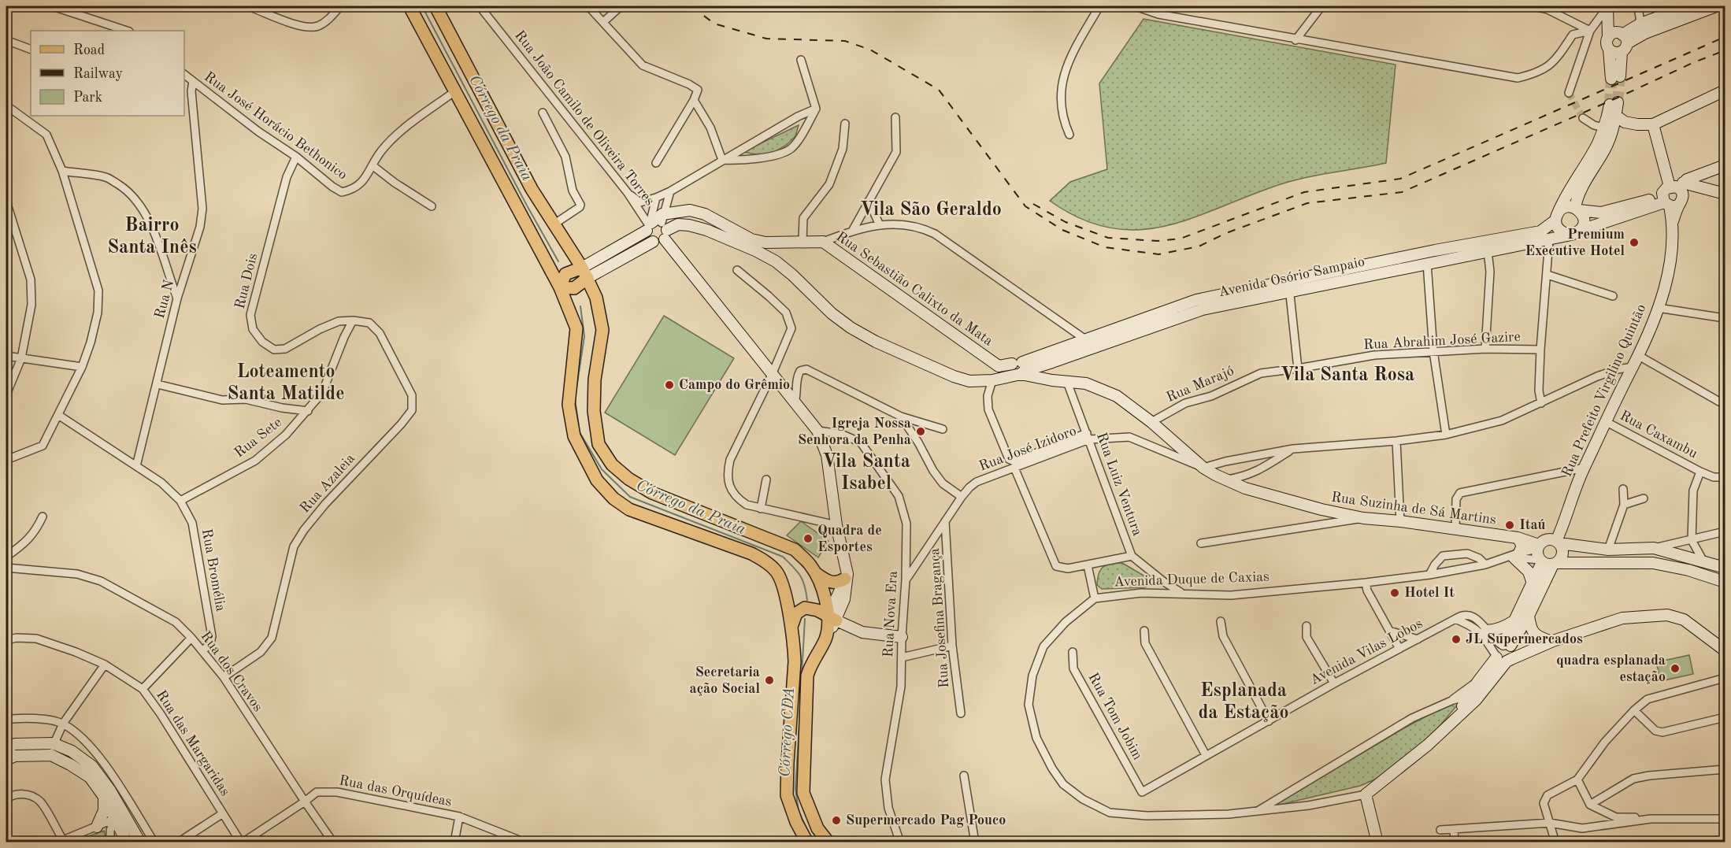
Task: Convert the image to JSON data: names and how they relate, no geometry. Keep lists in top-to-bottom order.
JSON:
{
  "streets": {
    "street": [
      "Rua João Camilo de Oliveira Torres",
      "Rua José Horácio Bethonico",
      "Avenida Osório Sampaio",
      "Rua Dois",
      "Rua Sebastião Calixto da Mata",
      "Rua N",
      "Rua Abrahim José Gazire",
      "Rua Marajó",
      "Rua Prefeito Virgilino Quintão",
      "Rua Caxambu",
      "Rua Sete",
      "Rua José Izidoro",
      "Rua Azaleia",
      "Rua Luiz Ventura",
      "Rua Suzinha de Sá Martins",
      "Rua Bromélia",
      "Avenida Duque de Caxias",
      "Rua Nova Era",
      "Rua Josefina Bragança",
      "Avenida Vilas Lobos",
      "Rua dos Cravos",
      "Rua Tom Jobim",
      "Rua das Margaridas",
      "Rua das Orquídeas"
    ]
  },
  "crossings": [
    ["Rua João Camilo de Oliveira Torres", "Avenida Osório Sampaio"],
    ["Rua João Camilo de Oliveira Torres", "Rua Sebastião Calixto da Mata"],
    ["Rua João Camilo de Oliveira Torres", "Rua Nova Era"],
    ["Rua José Horácio Bethonico", "Rua Dois"],
    ["Rua José Horácio Bethonico", "Rua N"],
    ["Avenida Osório Sampaio", "Rua Sebastião Calixto da Mata"],
    ["Avenida Osório Sampaio", "Rua Prefeito Virgilino Quintão"],
    ["Avenida Osório Sampaio", "Rua Suzinha de Sá Martins"],
    ["Rua Dois", "Rua Sete"],
    ["Rua Dois", "Rua Azaleia"],
    ["Rua Sebastião Calixto da Mata", "Rua Suzinha de Sá Martins"],
    ["Rua N", "Rua Bromélia"],
    ["Rua Abrahim José Gazire", "Rua Marajó"],
    ["Rua Marajó", "Rua Suzinha de Sá Martins"],
    ["Rua Prefeito Virgilino Quintão", "Rua Caxambu"],
    ["Rua Prefeito Virgilino Quintão", "Rua Suzinha de Sá Martins"],
    ["Rua Prefeito Virgilino Quintão", "Avenida Duque de Caxias"],
    ["Rua Sete", "Rua Azaleia"],
    ["Rua Sete", "Rua Bromélia"],
    ["Rua José Izidoro", "Rua Luiz Ventura"],
    ["Rua José Izidoro", "Rua Suzinha de Sá Martins"],
    ["Rua José Izidoro", "Rua Nova Era"],
    ["Rua José Izidoro", "Rua Josefina Bragança"],
    ["Rua Azaleia", "Rua dos Cravos"],
    ["Rua Luiz Ventura", "Rua Suzinha de Sá Martins"],
    ["Rua Luiz Ventura", "Avenida Duque de Caxias"],
    ["Rua Suzinha de Sá Martins", "Avenida Duque de Caxias"],
    ["Rua Bromélia", "Rua dos Cravos"],
    ["Avenida Vilas Lobos", "Rua Tom Jobim"],
    ["Rua dos Cravos", "Rua das Orquídeas"],
    ["Rua das Margaridas", "Rua das Orquídeas"]
  ],
  "districts": [
    "Vila São Geraldo",
    "Bairro Santa Inês",
    "Loteamento Santa Matilde",
    "Vila Santa Rosa",
    "Vila Santa Isabel",
    "Esplanada da Estação"
  ],
  "water": ["Córrego da Praia", "Córrego CDA"],
  "places": [
    "Premium Executive Hotel",
    "Campo do Grêmio",
    "Igreja Nossa Senhora da Penha",
    "Itaú",
    "Quadra de Esportes",
    "Hotel It",
    "JL Supermercados",
    "quadra esplanada estação",
    "Secretaria ação Social",
    "Supermercado Pag Pouco"
  ],
  "legend": ["Road", "Railway", "Park"]
}
